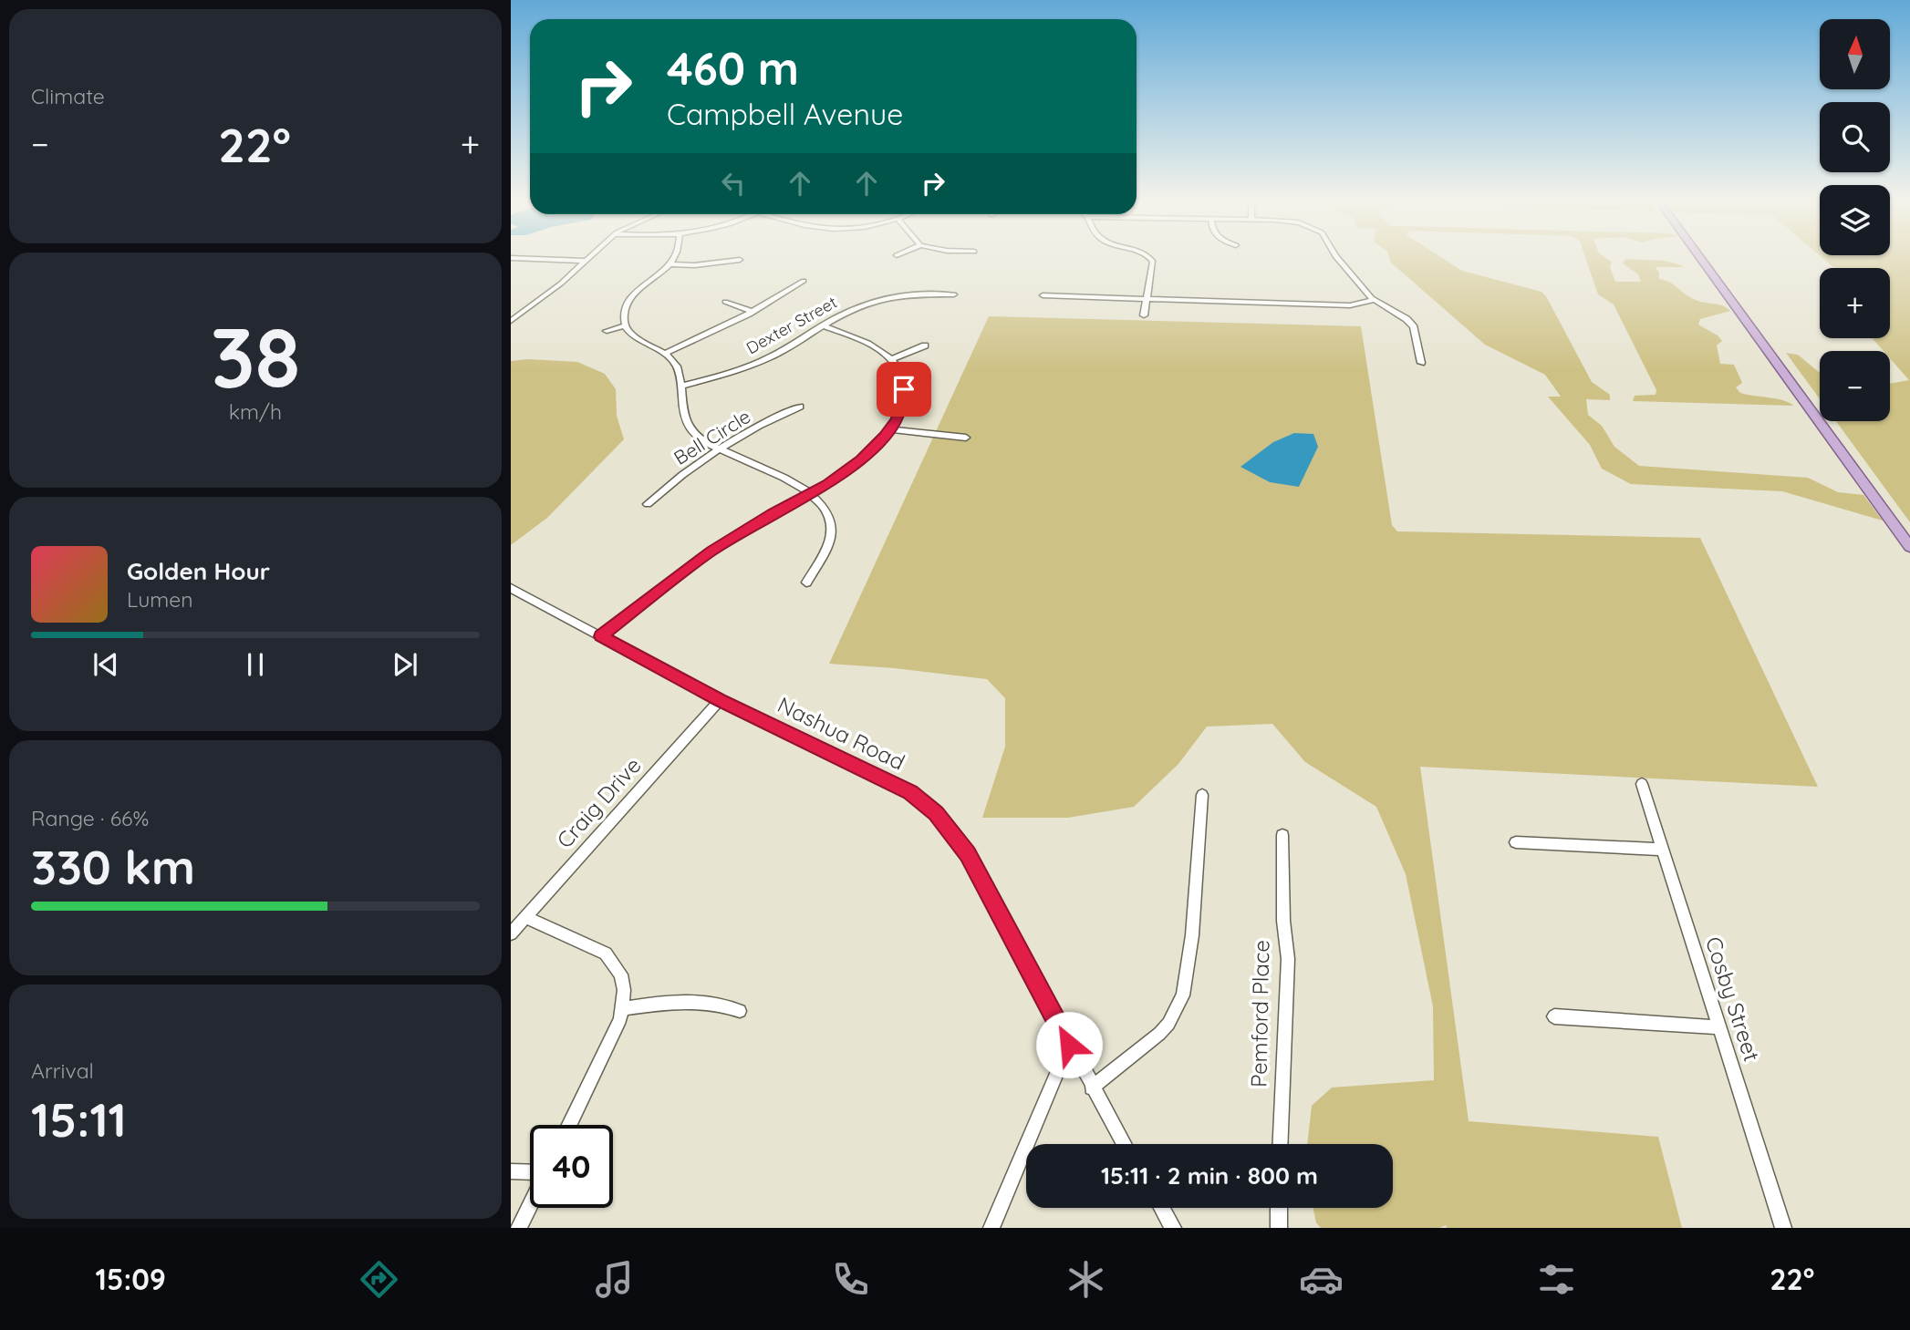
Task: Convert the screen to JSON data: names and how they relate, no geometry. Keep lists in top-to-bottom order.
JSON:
{
  "streets": {
    "street": [
      "Dexter Street",
      "Bell Circle",
      "Nashua Road",
      "Craig Drive",
      "Cosby Street",
      "Pemford Place"
    ]
  },
  "crossings": [
    ["Nashua Road", "Craig Drive"]
  ],
  "north": "top",
  "page": {
    "tile": [
      "Climate",
      ["38", "km/h"],
      ["Range · 66%", "330 km"],
      ["Arrival", "15:11"]
    ],
    "map_buttons": ["+", "−"],
    "turn": ["460 m", "Campbell Avenue"],
    "heat": ["−", "22°", "+"],
    "song": ["Golden Hour", "Lumen"],
    "limit": "40",
    "trip": "15:11 · 2 min · 800 m",
    "tabs": ["15:09", "22°"]
  }
}
